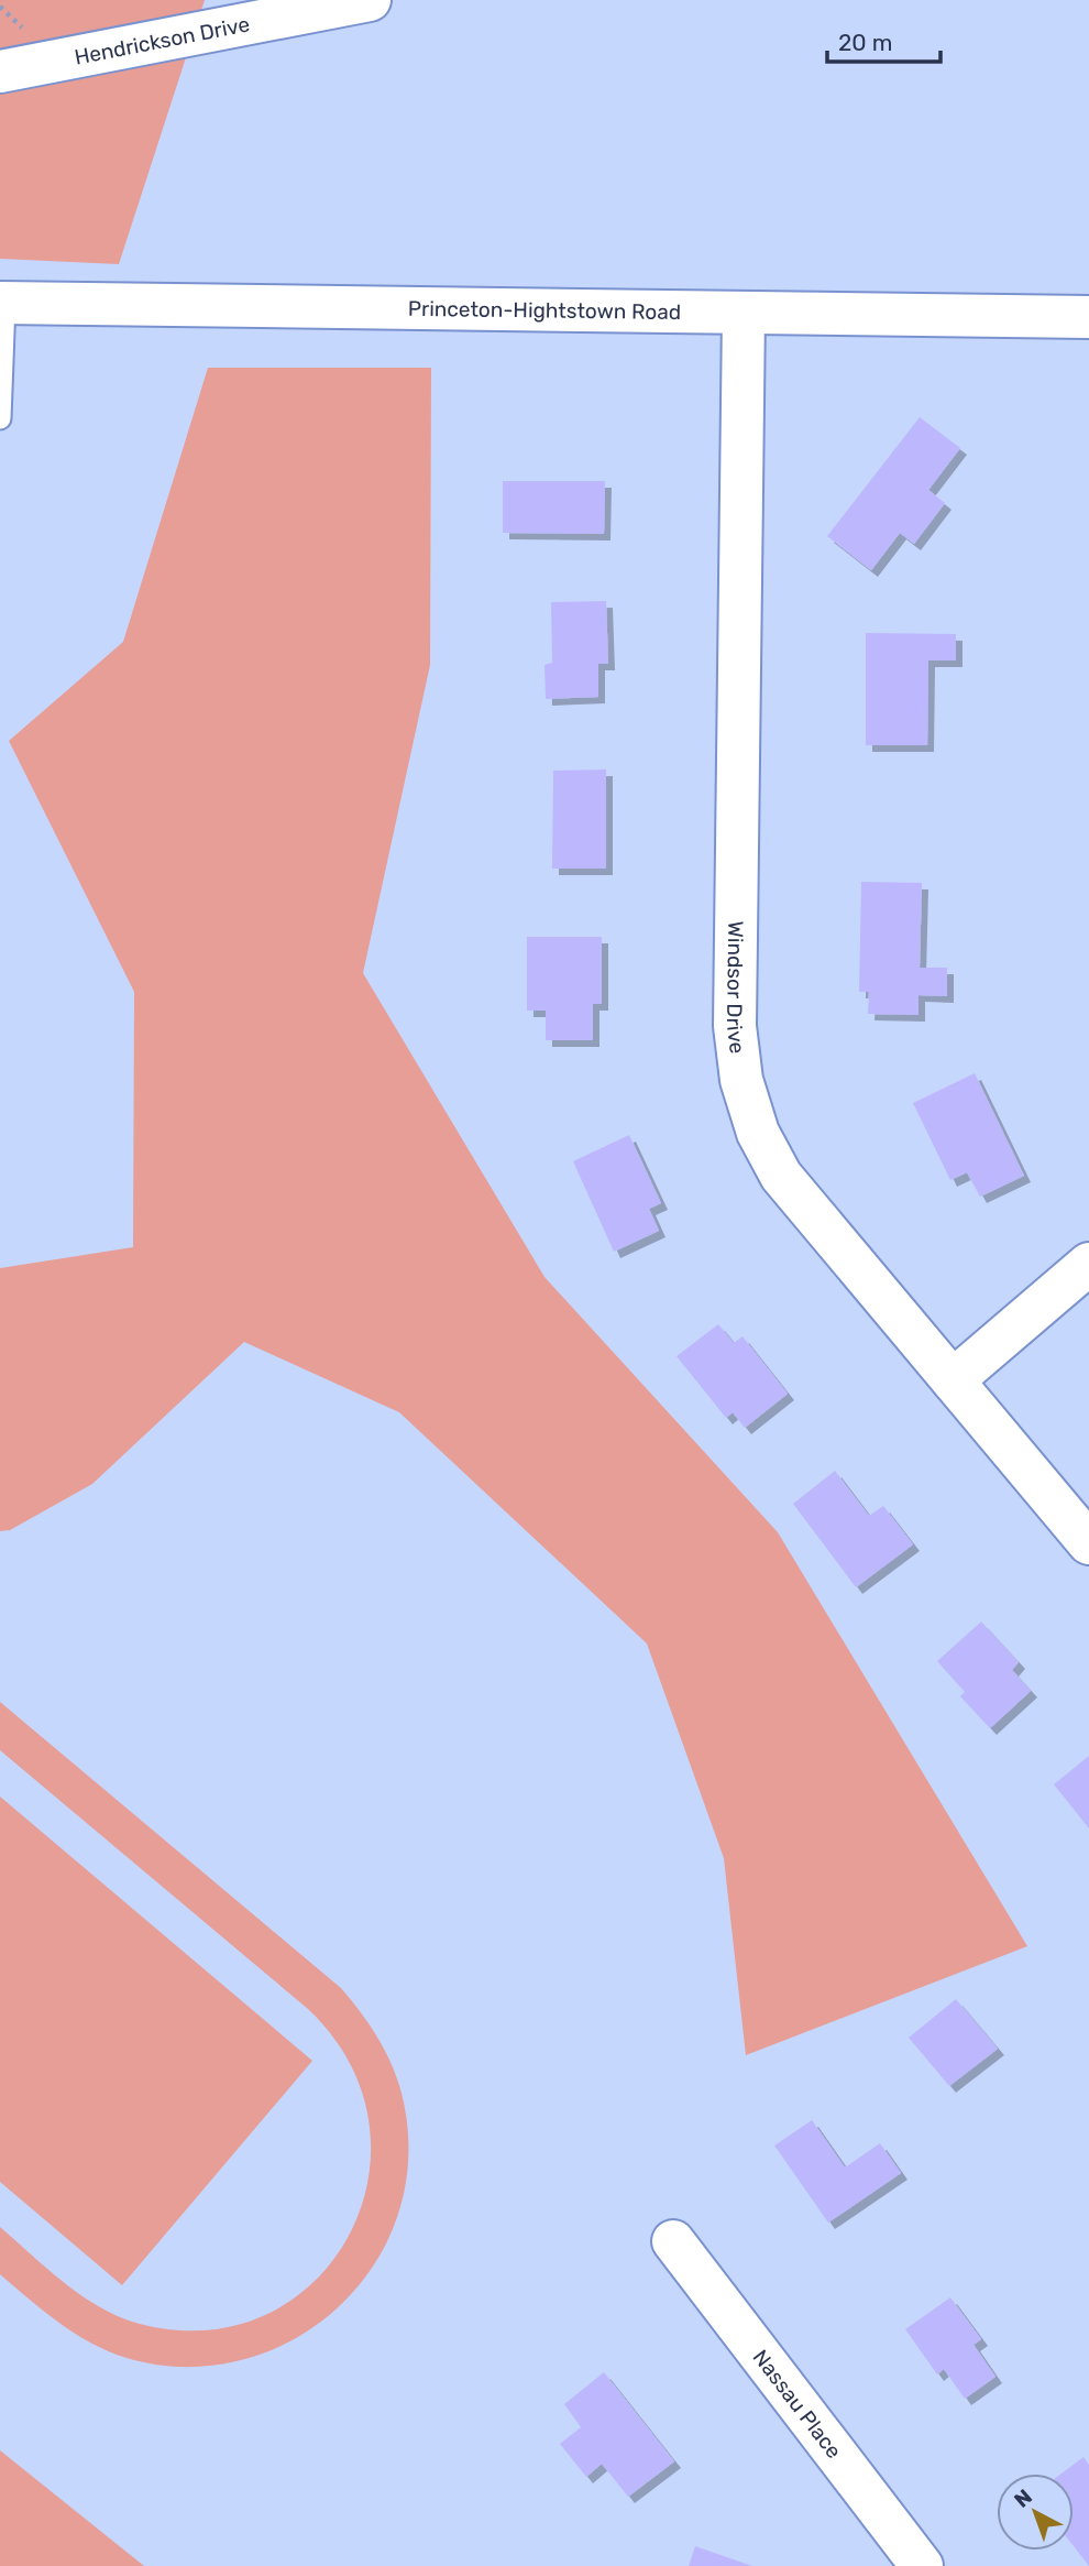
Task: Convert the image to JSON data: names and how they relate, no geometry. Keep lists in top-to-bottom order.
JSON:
{
  "streets": {
    "street": [
      "Hendrickson Drive",
      "Princeton-Hightstown Road",
      "Windsor Drive",
      "Nassau Place"
    ]
  },
  "crossings": [
    ["Princeton-Hightstown Road", "Windsor Drive"]
  ],
  "scale_bar": "20 m",
  "north": "top left"
}
